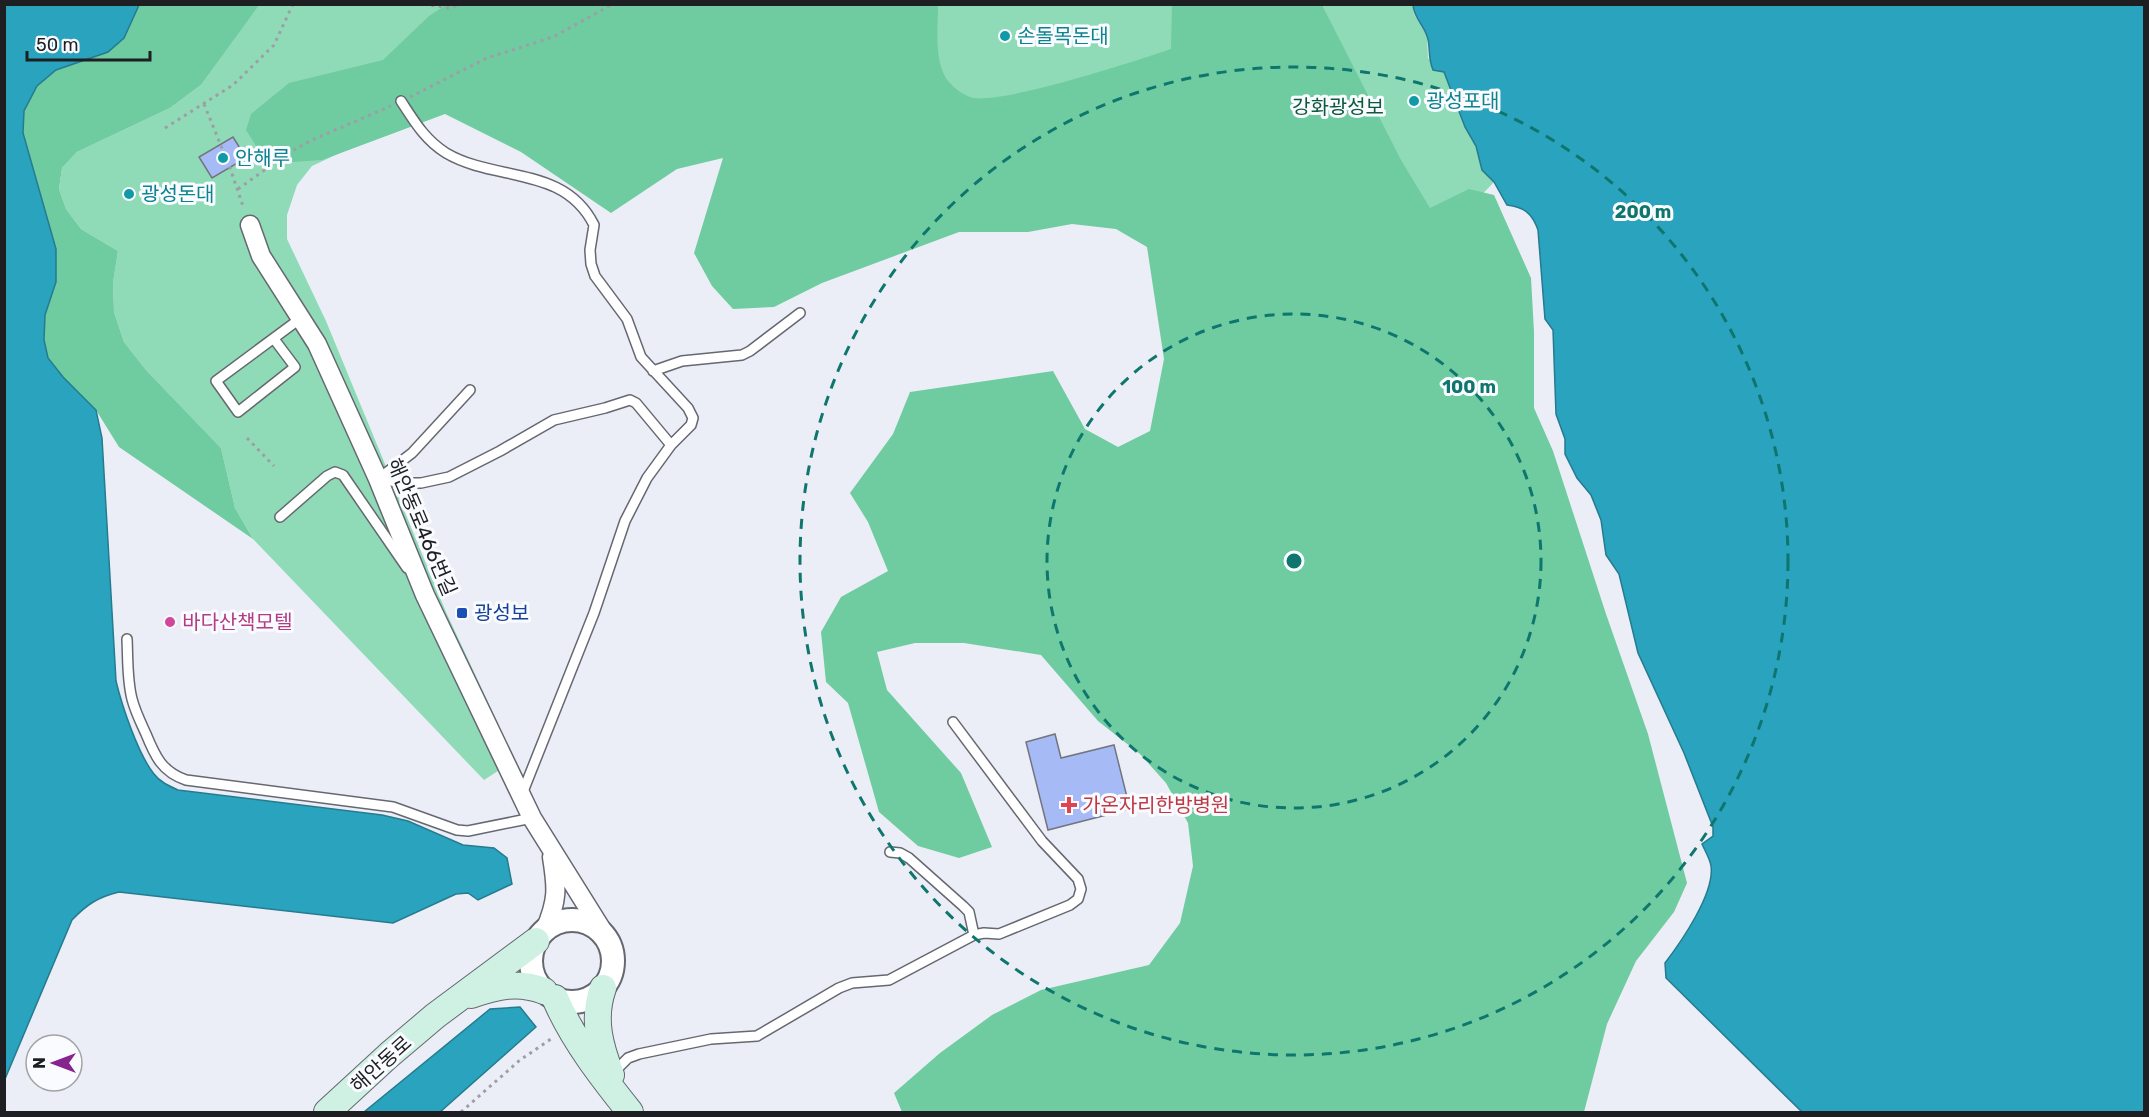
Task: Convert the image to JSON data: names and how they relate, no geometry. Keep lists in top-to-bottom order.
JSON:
{
  "streets": {
    "main road": ["해안동로"],
    "street": ["해안동로466번길"]
  },
  "crossings": [
    ["해안동로466번길", "해안동로"]
  ],
  "parks": ["강화광성보"],
  "places": {
    "other": [
      "손돌목돈대",
      "광성포대",
      "안해루",
      "광성돈대",
      "바다산책모텔"
    ],
    "transit": ["광성보"],
    "health": ["가온자리한방병원"]
  },
  "scale_bar": "50 m",
  "north": "left",
  "rings": ["200 m", "100 m"]
}
